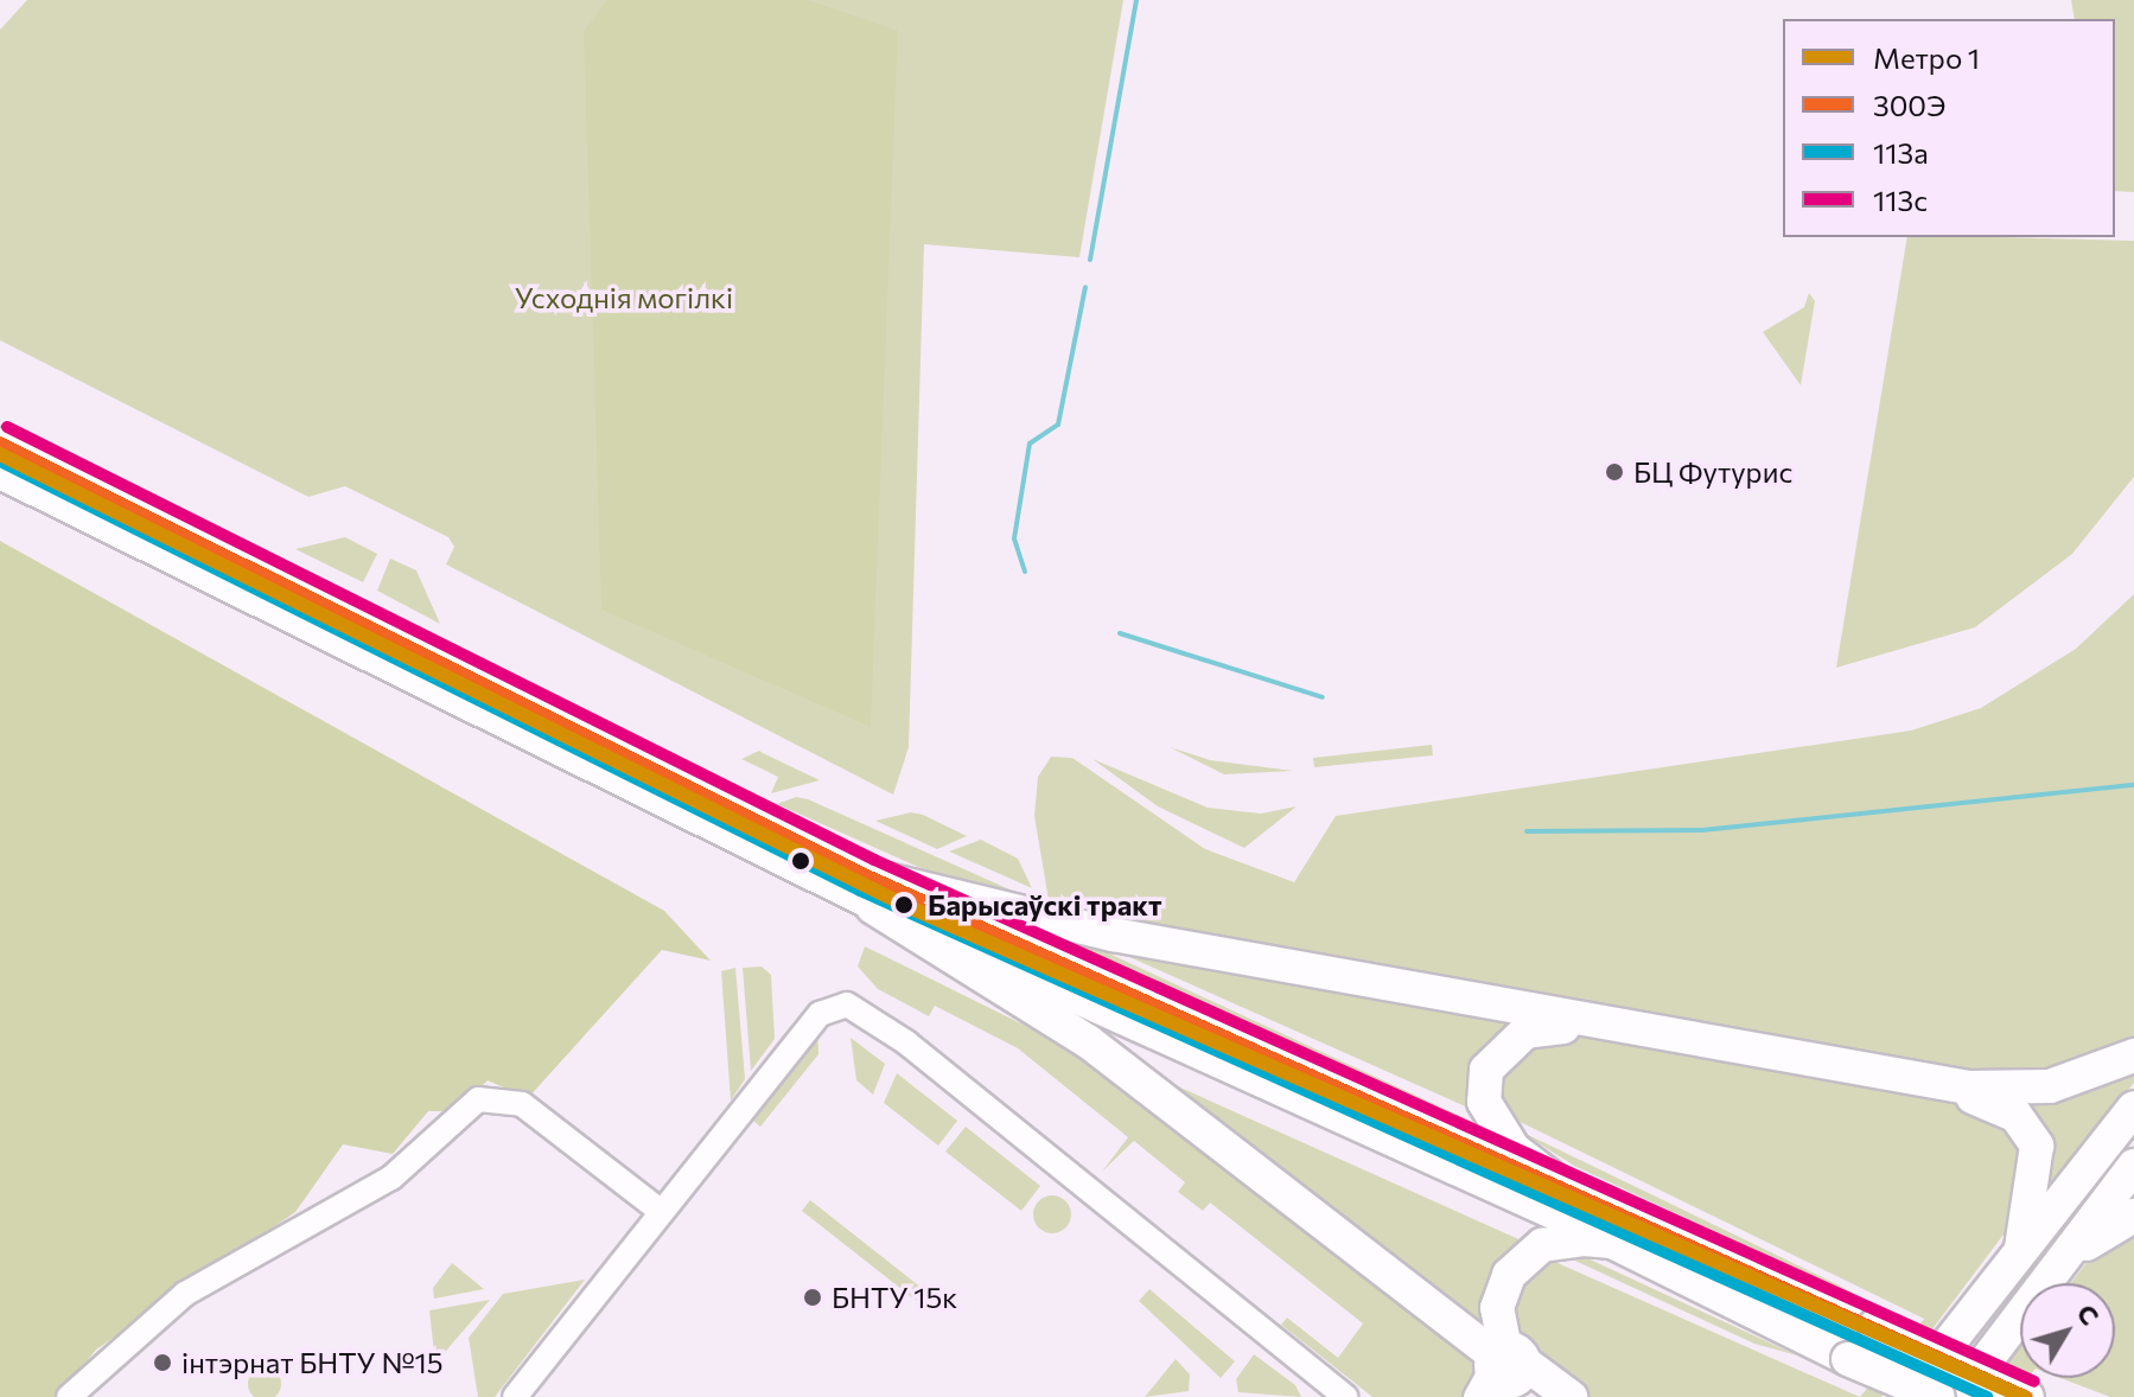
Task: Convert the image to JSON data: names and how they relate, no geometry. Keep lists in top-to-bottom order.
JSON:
{
  "parks": ["Усходнія могілкі"],
  "places": [
    "БЦ Футурис",
    "Барысаўскі тракт",
    "БНТУ 15к",
    "інтэрнат БНТУ №15"
  ],
  "lines": [
    "transit line 113с",
    "transit line 300Э",
    "metro line 1",
    "transit line 113а"
  ],
  "legend": [
    "Метро 1",
    "300Э",
    "113а",
    "113с"
  ],
  "north": "top right"
}
